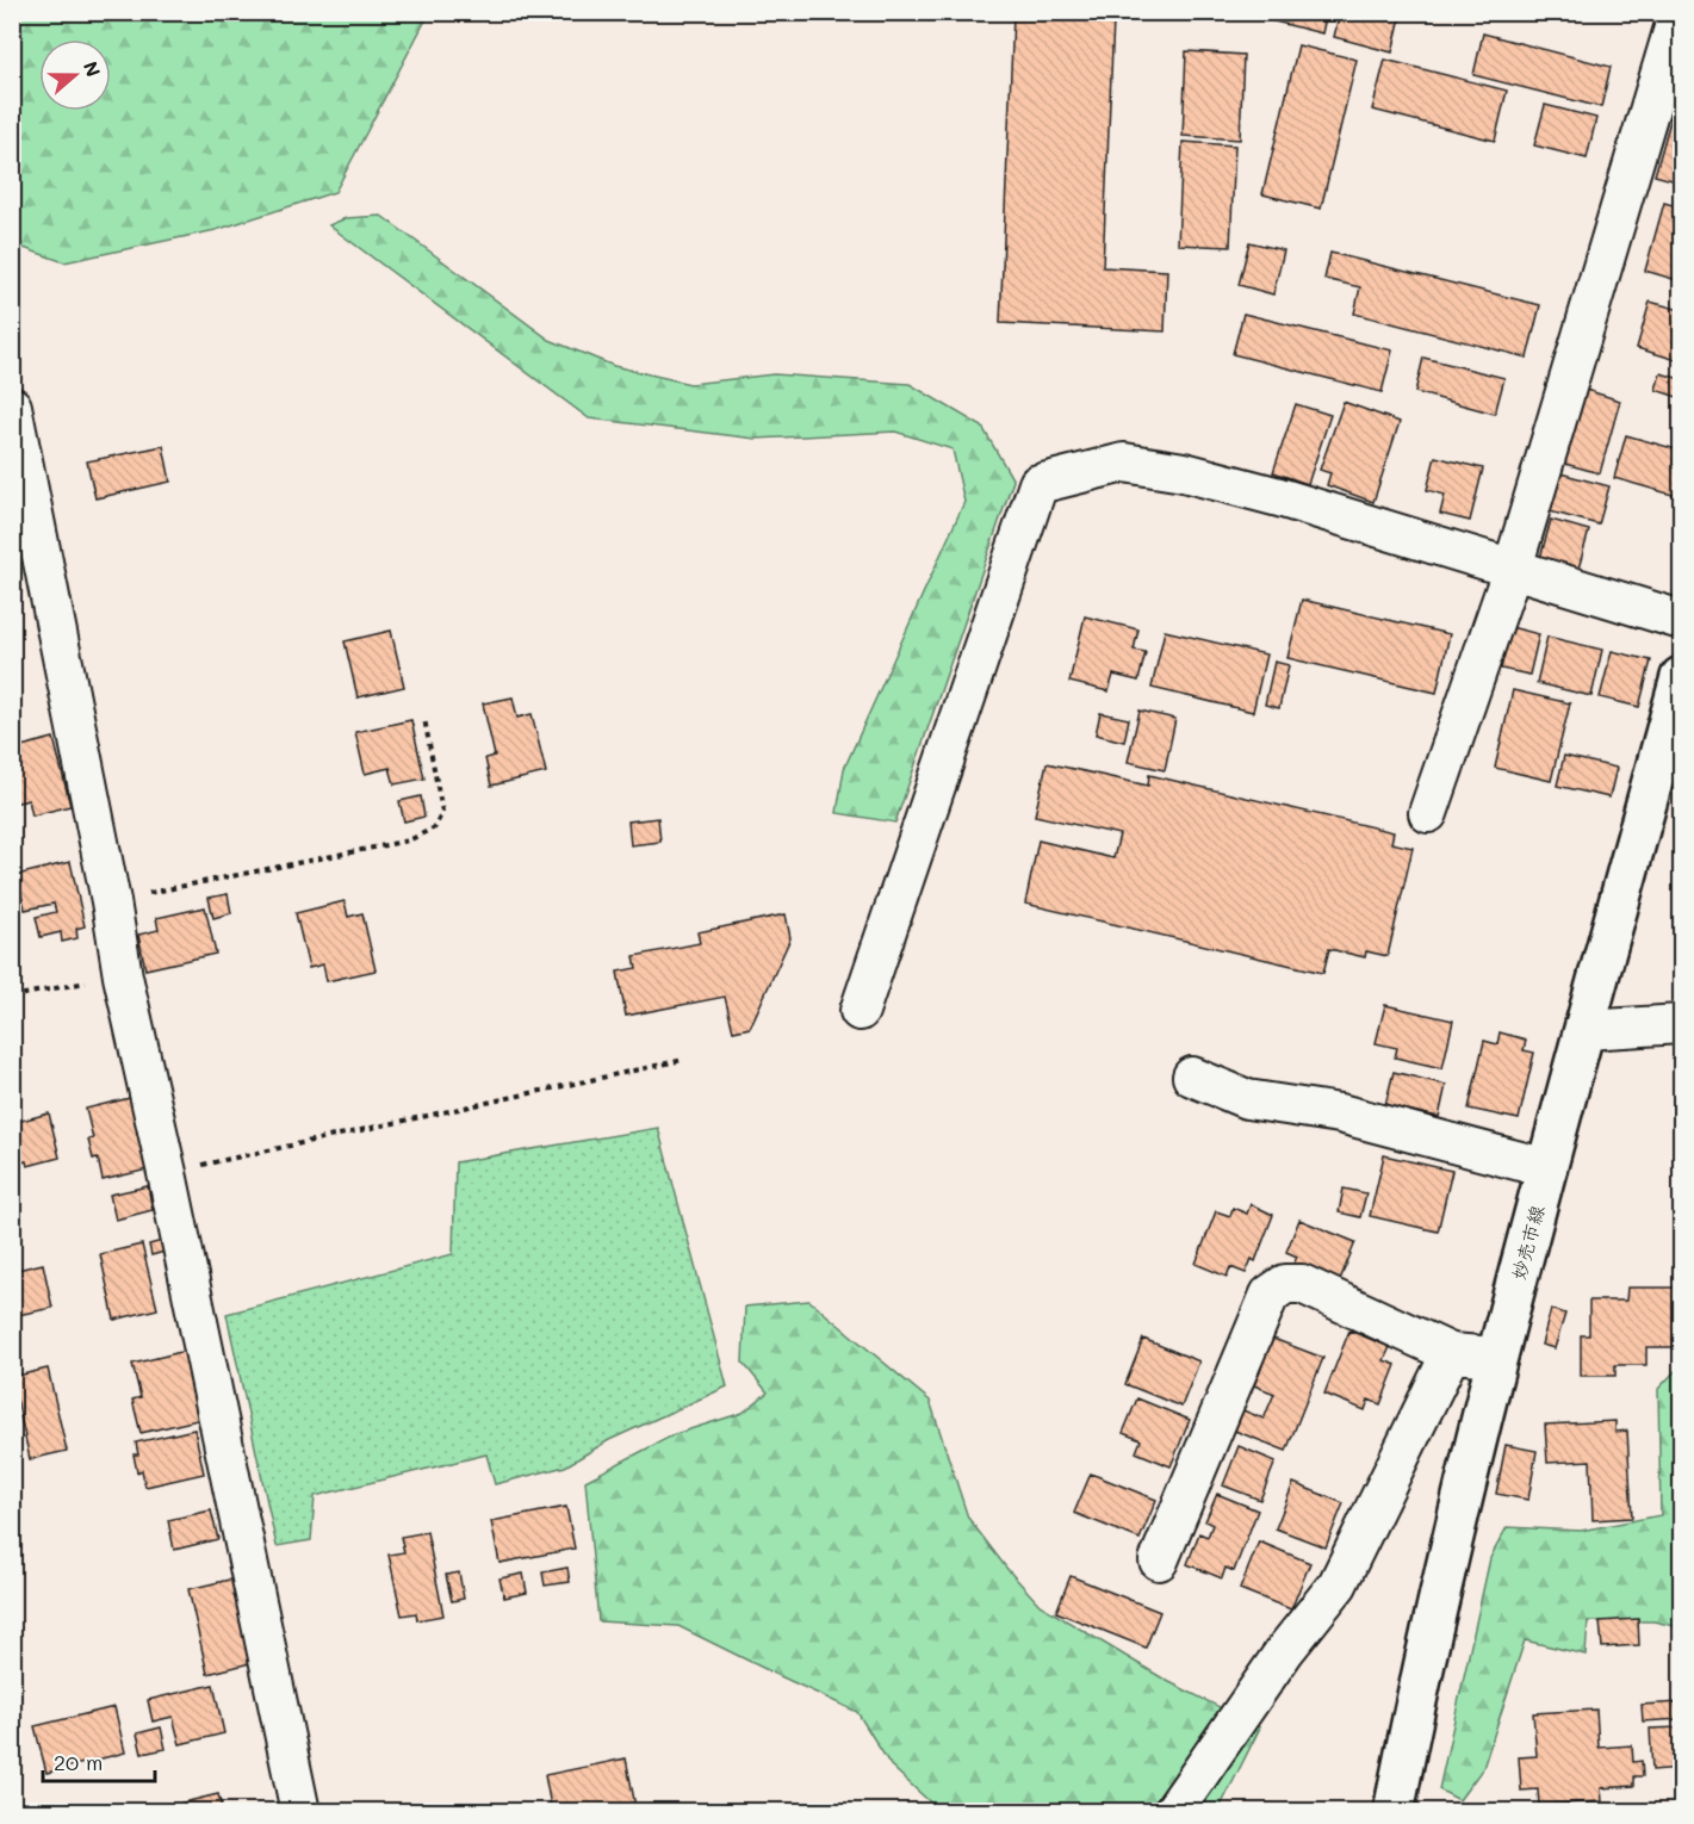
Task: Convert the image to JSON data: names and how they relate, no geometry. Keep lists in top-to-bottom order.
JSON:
{
  "streets": {
    "main road": ["妙売市線"]
  },
  "scale_bar": "20 m",
  "north": "right"
}
